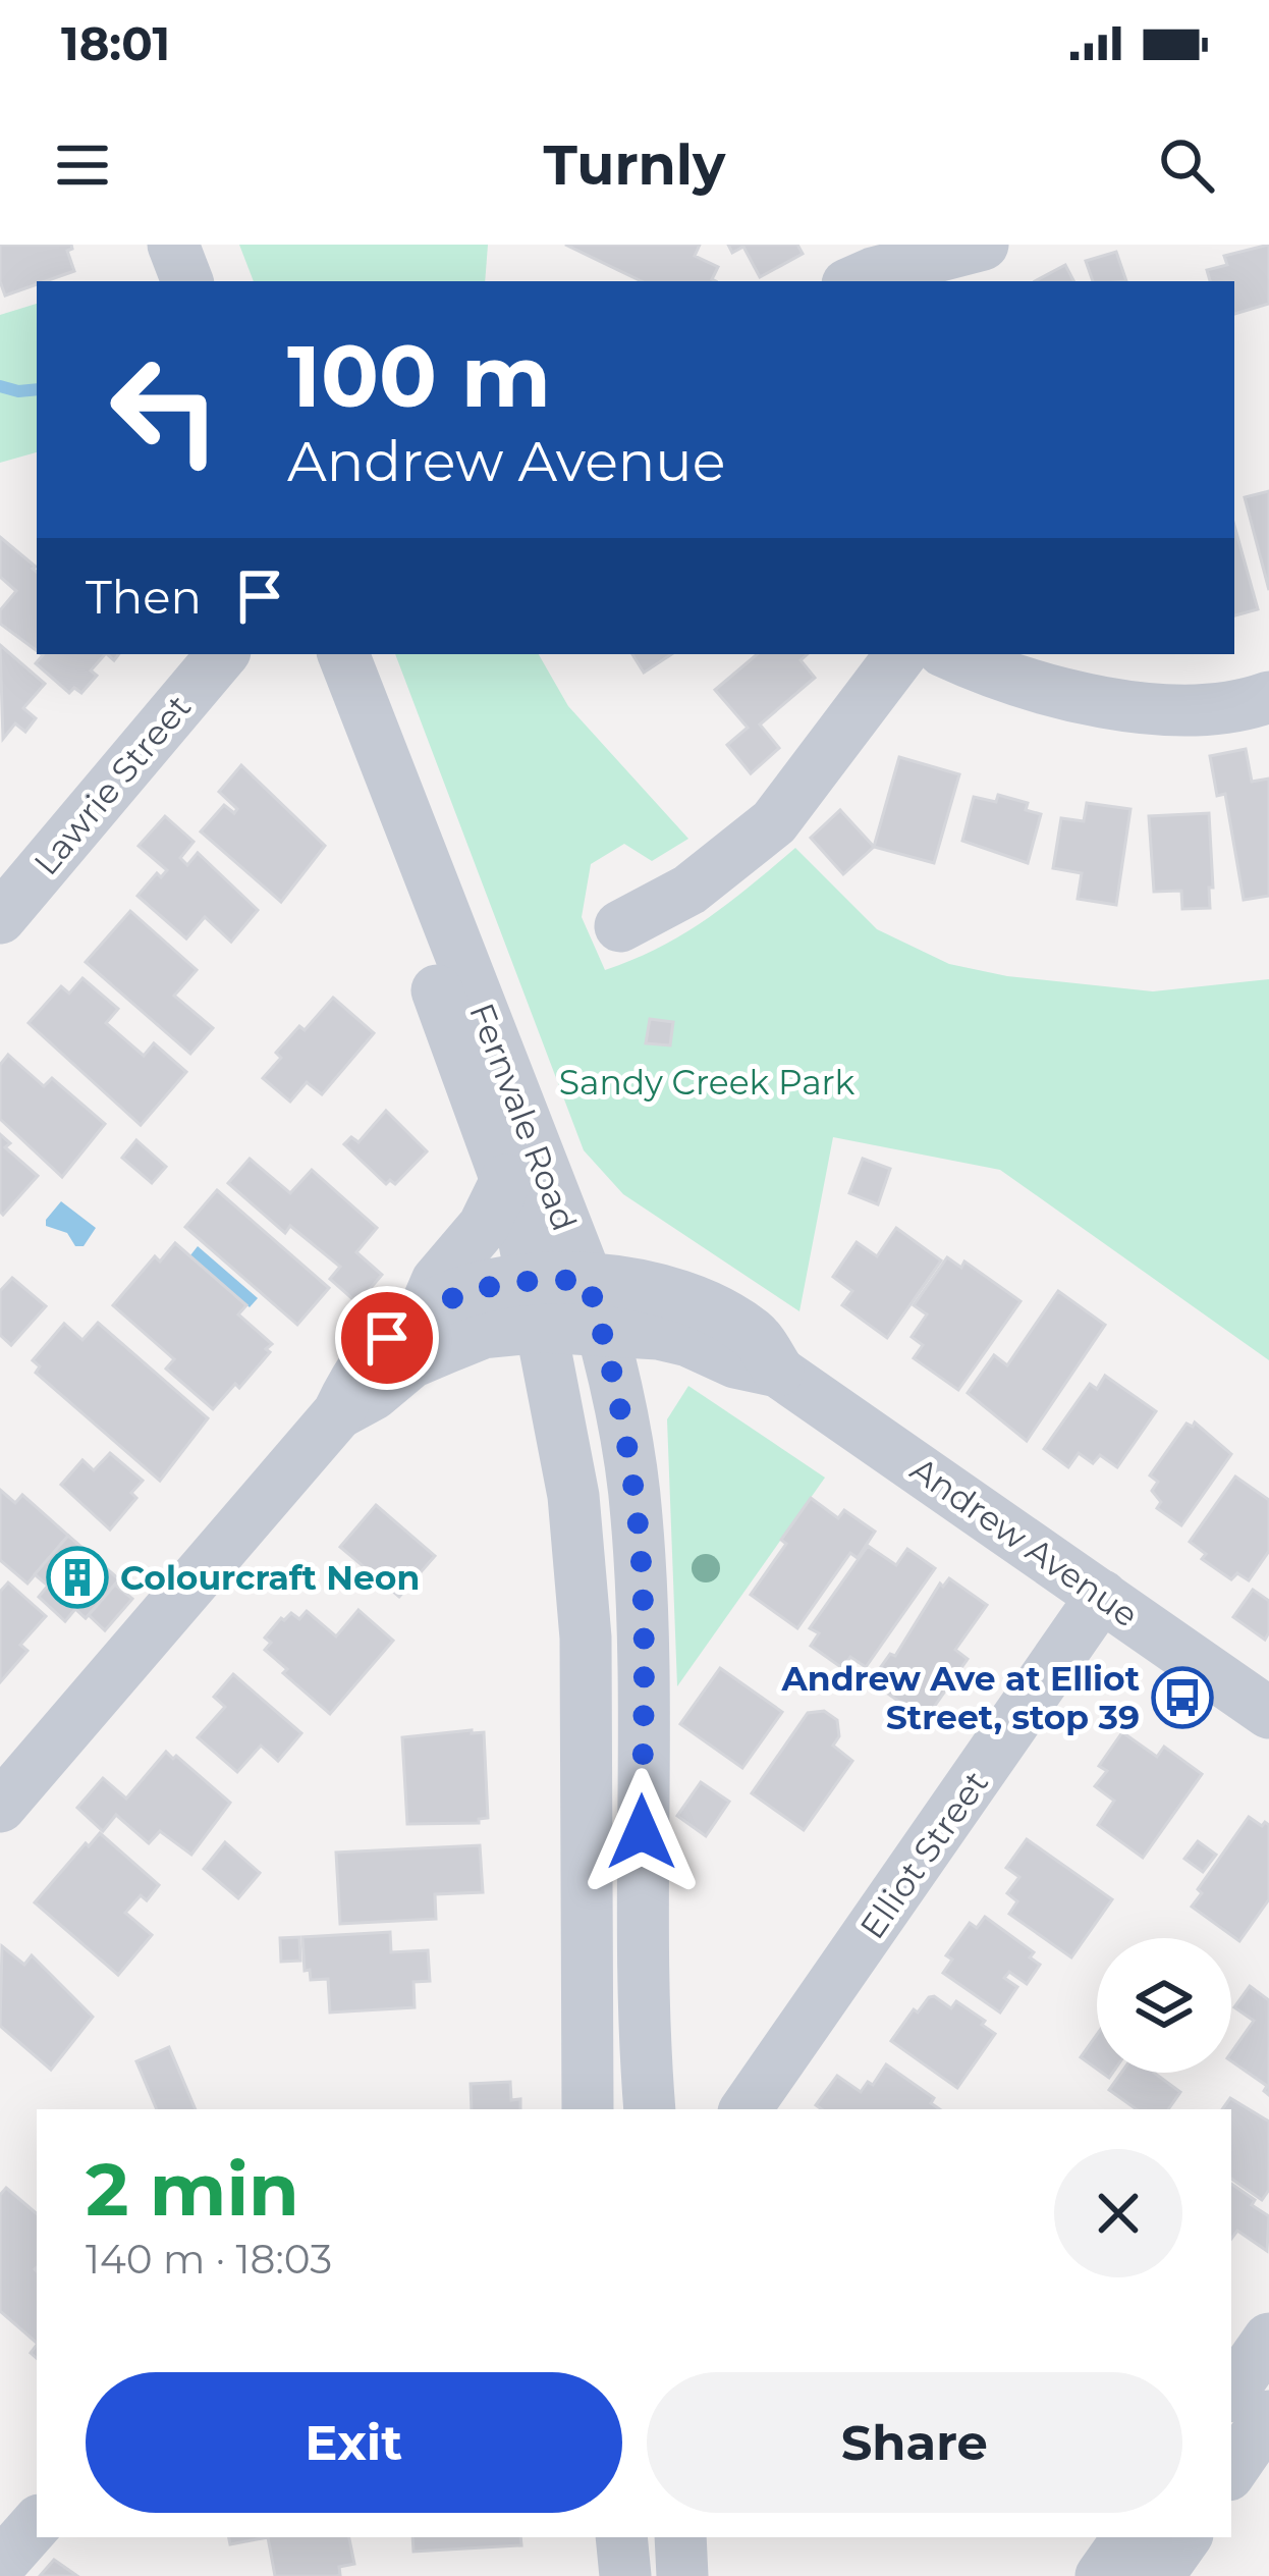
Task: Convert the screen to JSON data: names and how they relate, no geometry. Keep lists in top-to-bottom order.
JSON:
{
  "streets": {
    "street": [
      "Lawrie Street",
      "Fernvale Road",
      "Andrew Avenue",
      "Elliot Street"
    ]
  },
  "crossings": [
    ["Fernvale Road", "Andrew Avenue"],
    ["Andrew Avenue", "Elliot Street"]
  ],
  "parks": ["Sandy Creek Park"],
  "places": {
    "building": ["Colourcraft Neon"],
    "bus stop": ["Andrew Ave at Elliot Street, stop 39"]
  },
  "page": {
    "status": "18:01",
    "header": "Turnly",
    "turn": ["100 m", "Andrew Avenue"],
    "then": "Then",
    "heading": ["2 min", "140 m · 18:03"],
    "buttons": ["Exit", "Share"]
  }
}
